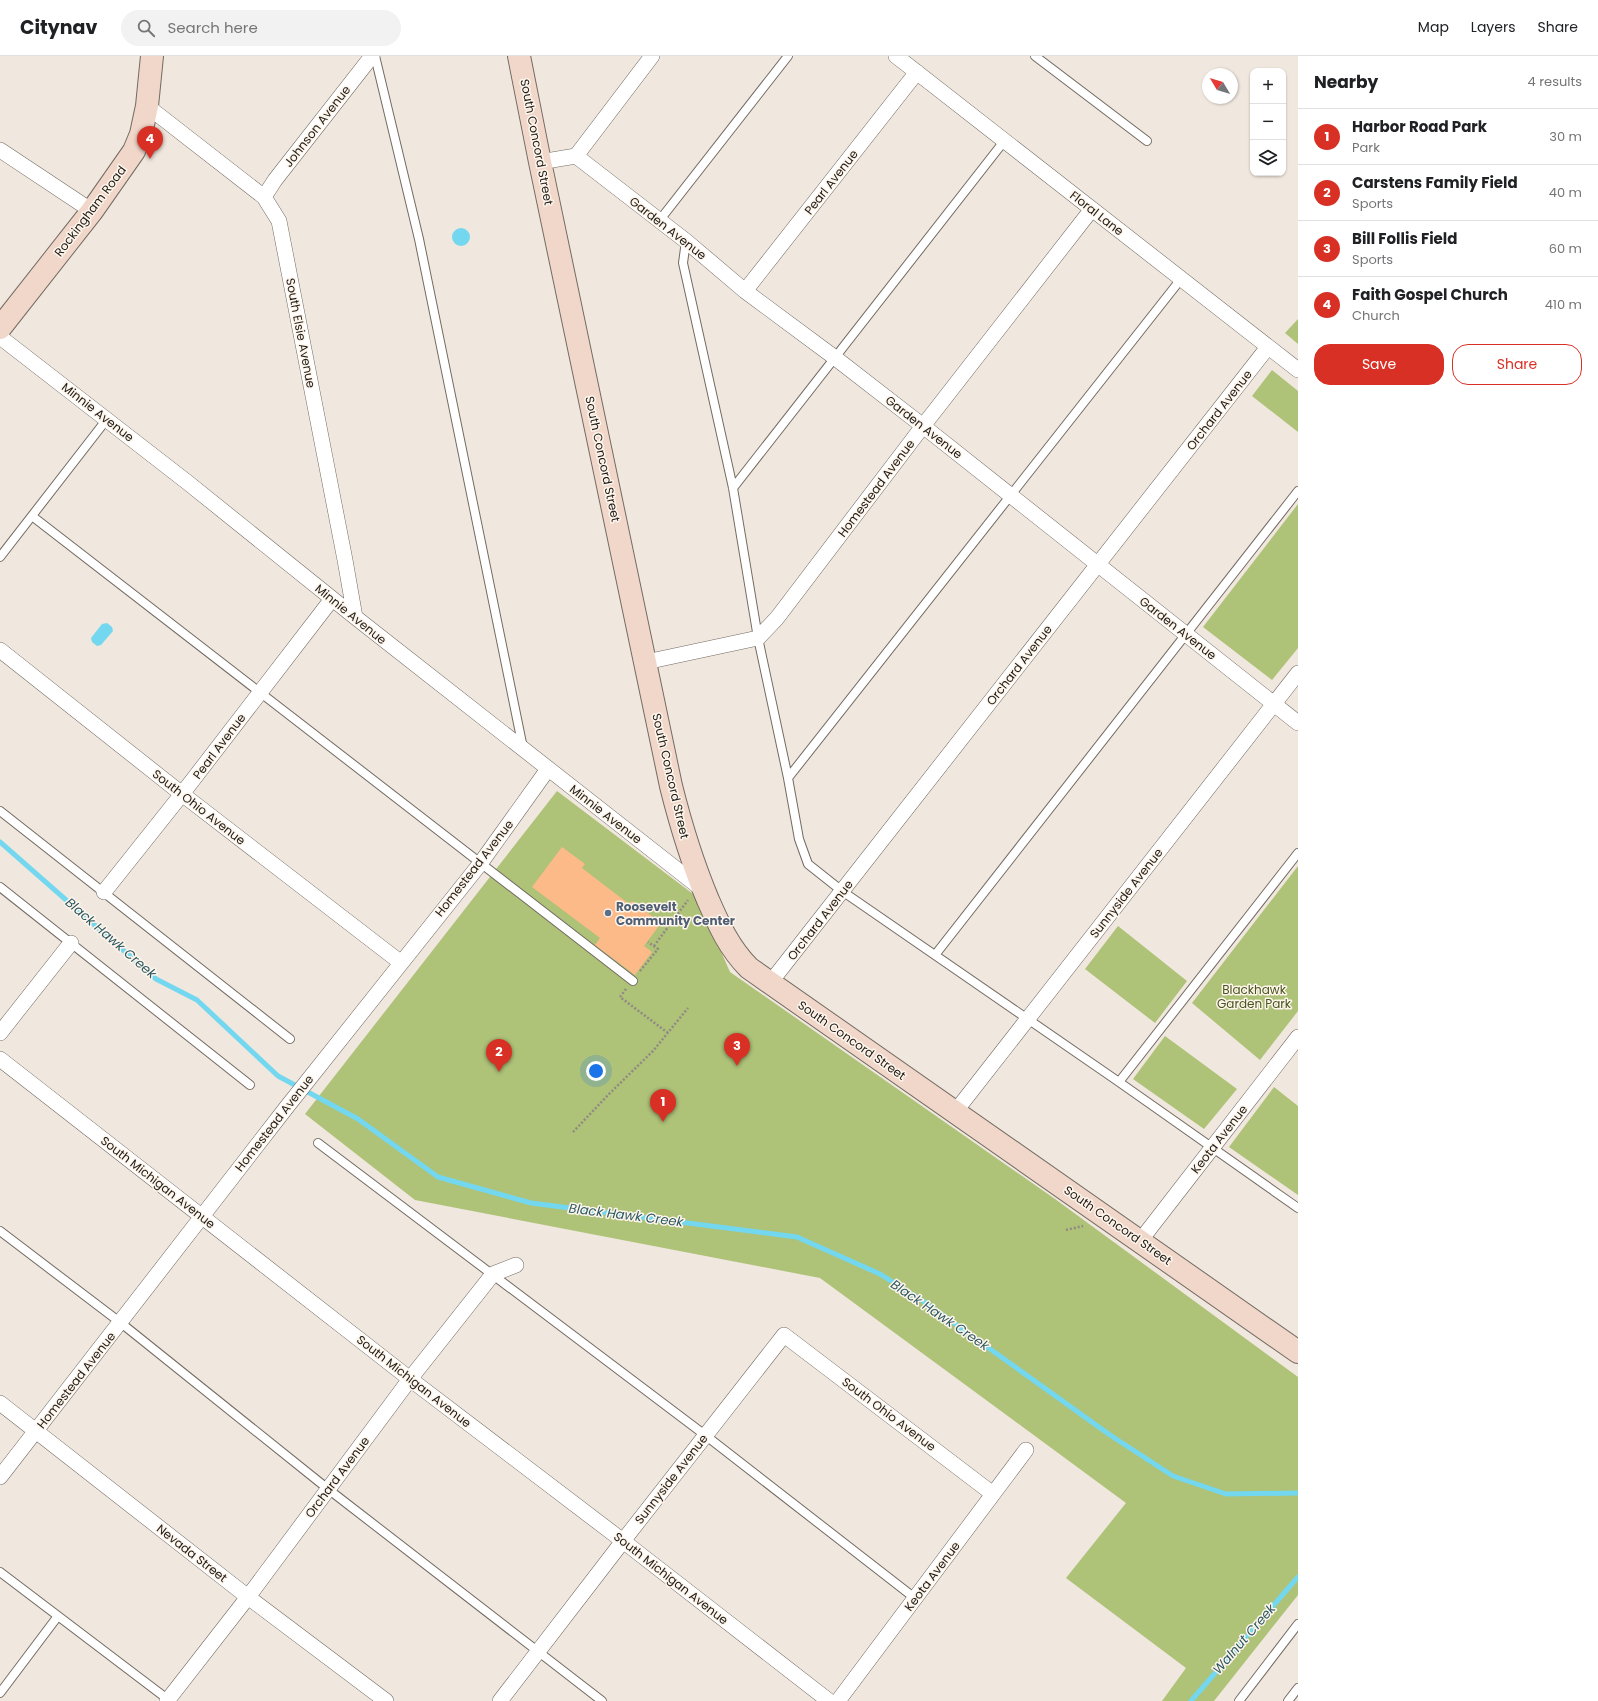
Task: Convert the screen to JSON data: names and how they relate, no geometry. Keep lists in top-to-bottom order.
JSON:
{
  "streets": {
    "street": [
      "Johnson Avenue",
      "South Concord Street",
      "Pearl Avenue",
      "Rockingham Road",
      "Floral Lane",
      "Garden Avenue",
      "South Elsie Avenue",
      "Orchard Avenue",
      "Minnie Avenue",
      "Homestead Avenue",
      "South Ohio Avenue",
      "Sunnyside Avenue",
      "Keota Avenue",
      "South Michigan Avenue",
      "Nevada Street"
    ]
  },
  "crossings": [
    ["Johnson Avenue", "South Elsie Avenue"],
    ["South Concord Street", "Orchard Avenue"],
    ["South Concord Street", "Minnie Avenue"],
    ["South Concord Street", "Sunnyside Avenue"],
    ["South Concord Street", "Keota Avenue"],
    ["Pearl Avenue", "Floral Lane"],
    ["Pearl Avenue", "Garden Avenue"],
    ["Pearl Avenue", "Minnie Avenue"],
    ["Pearl Avenue", "South Ohio Avenue"],
    ["Rockingham Road", "South Elsie Avenue"],
    ["Floral Lane", "Orchard Avenue"],
    ["Floral Lane", "Homestead Avenue"],
    ["Garden Avenue", "Orchard Avenue"],
    ["Garden Avenue", "Homestead Avenue"],
    ["Garden Avenue", "Sunnyside Avenue"],
    ["South Elsie Avenue", "Minnie Avenue"],
    ["Orchard Avenue", "South Michigan Avenue"],
    ["Orchard Avenue", "Nevada Street"],
    ["Minnie Avenue", "Homestead Avenue"],
    ["Homestead Avenue", "South Ohio Avenue"],
    ["Homestead Avenue", "South Michigan Avenue"],
    ["Homestead Avenue", "Nevada Street"],
    ["South Ohio Avenue", "Sunnyside Avenue"],
    ["South Ohio Avenue", "Keota Avenue"],
    ["Sunnyside Avenue", "South Michigan Avenue"]
  ],
  "water": ["Black Hawk Creek", "Walnut Creek"],
  "parks": ["Blackhawk Garden Park"],
  "places": ["Roosevelt Community Center"],
  "north": "top left",
  "page": {
    "header": "Citynav",
    "search": "Search here",
    "nav": ["Map", "Layers", "Share"],
    "heading": ["Nearby", "4 results"],
    "map_buttons": ["+", "−"],
    "list": [
      {
        "mark": "1",
        "name": "Harbor Road Park",
        "note": "Park",
        "value": "30 m"
      },
      {
        "mark": "2",
        "name": "Carstens Family Field",
        "note": "Sports",
        "value": "40 m"
      },
      {
        "mark": "3",
        "name": "Bill Follis Field",
        "note": "Sports",
        "value": "60 m"
      },
      {
        "mark": "4",
        "name": "Faith Gospel Church",
        "note": "Church",
        "value": "410 m"
      }
    ],
    "pins": [
      "4",
      "3",
      "2",
      "1"
    ],
    "buttons": ["Save", "Share"]
  }
}
